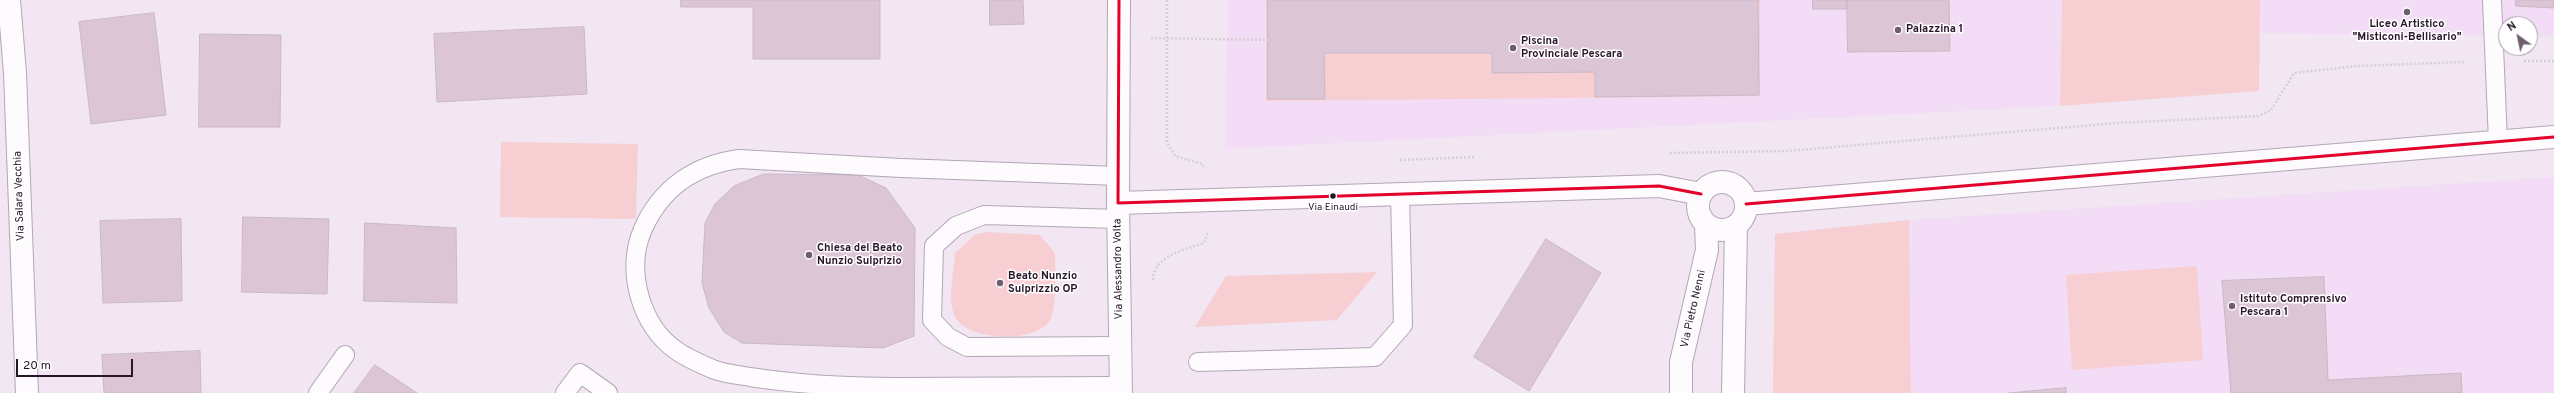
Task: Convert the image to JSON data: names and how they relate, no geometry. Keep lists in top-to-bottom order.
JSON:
{
  "streets": {
    "street": ["Via Salara Vecchia", "Via Alessandro Volta", "Via Pietro Nenni"]
  },
  "places": [
    "Liceo Artistico \"Misticoni-Bellisario\"",
    "Palazzina 1",
    "Piscina Provinciale Pescara",
    "Via Einaudi",
    "Chiesa del Beato Nunzio Sulprizio",
    "Beato Nunzio Sulprizzio OP",
    "Istituto Comprensivo Pescara 1"
  ],
  "scale_bar": "20 m",
  "north": "top left"
}
